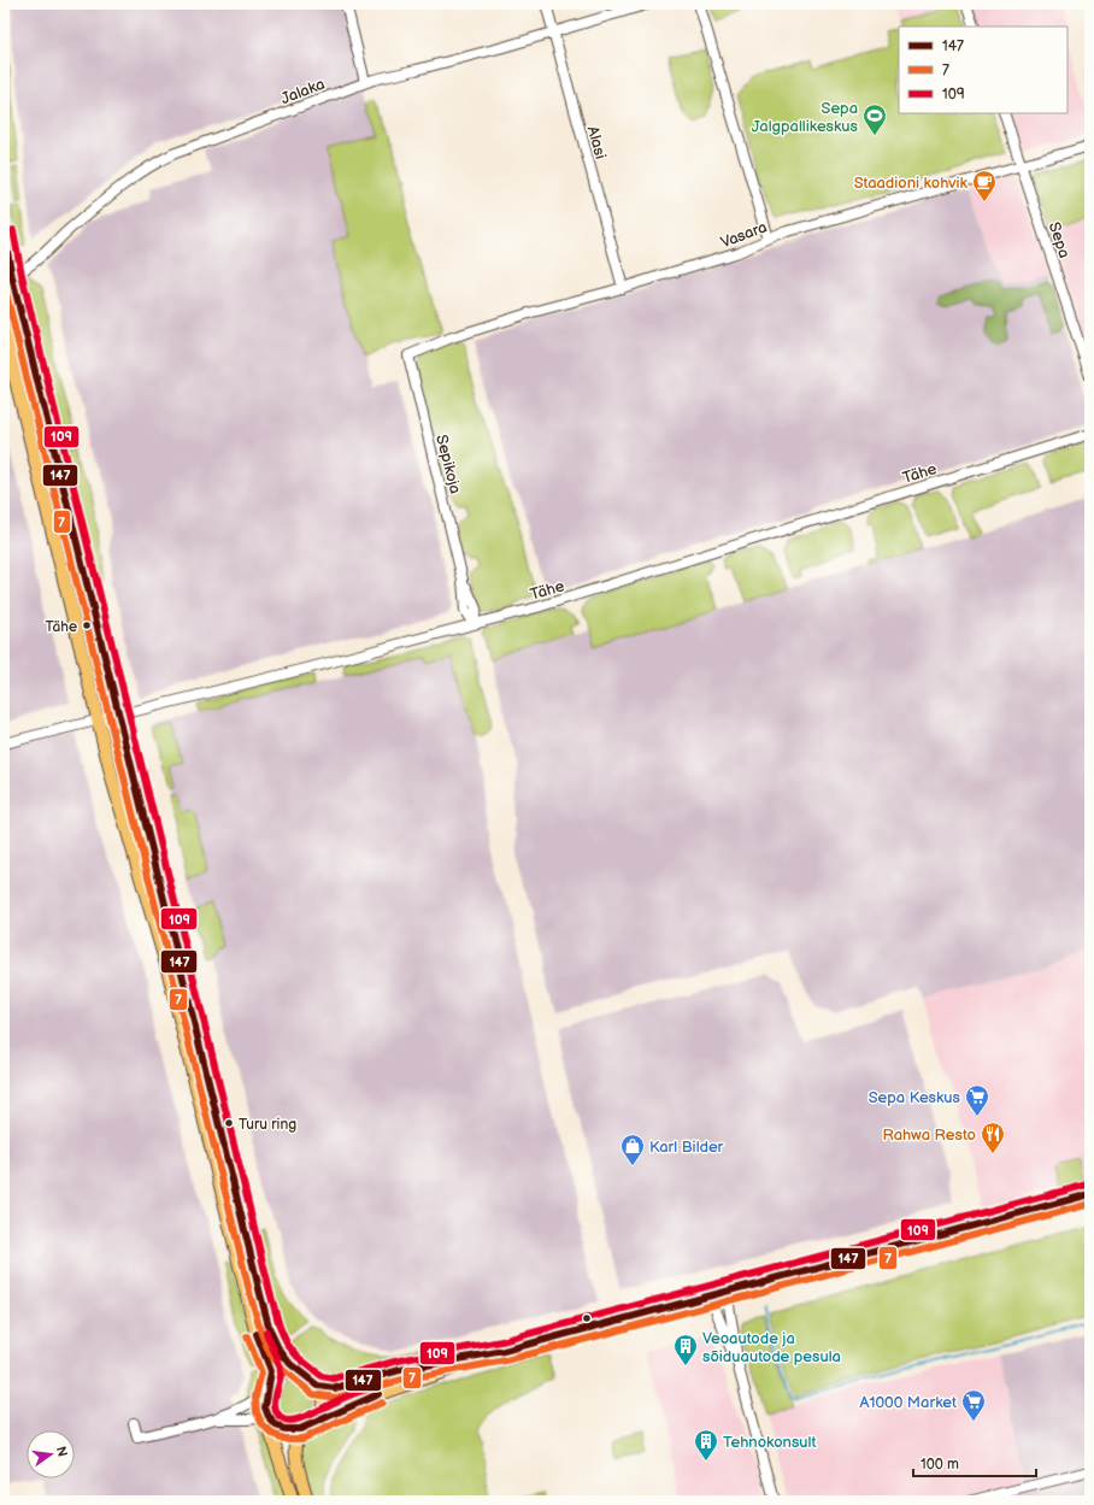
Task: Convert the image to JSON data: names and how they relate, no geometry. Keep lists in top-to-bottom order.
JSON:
{
  "streets": {
    "street": [
      "Jalaka",
      "Alasi",
      "Vasara",
      "Sepa",
      "Sepikoja",
      "Tähe"
    ]
  },
  "crossings": [
    ["Jalaka", "Alasi"],
    ["Alasi", "Vasara"],
    ["Vasara", "Sepa"],
    ["Vasara", "Sepikoja"],
    ["Sepikoja", "Tähe"]
  ],
  "places": {
    "sports": ["Sepa Jalgpallikeskus"],
    "cafe": ["Staadioni kohvik"],
    "other": ["Tähe", "Turu ring"],
    "supermarket": ["Sepa Keskus", "A1000 Market"],
    "restaurant": ["Rahwa Resto"],
    "shop": ["Karl Bilder"],
    "building": ["Veoautode ja sõiduautode pesula", "Tehnokonsult"]
  },
  "lines": ["transit line 109", "transit line 147", "transit line 7"],
  "legend": ["147", "7", "109"],
  "scale_bar": "100 m",
  "north": "right"
}
